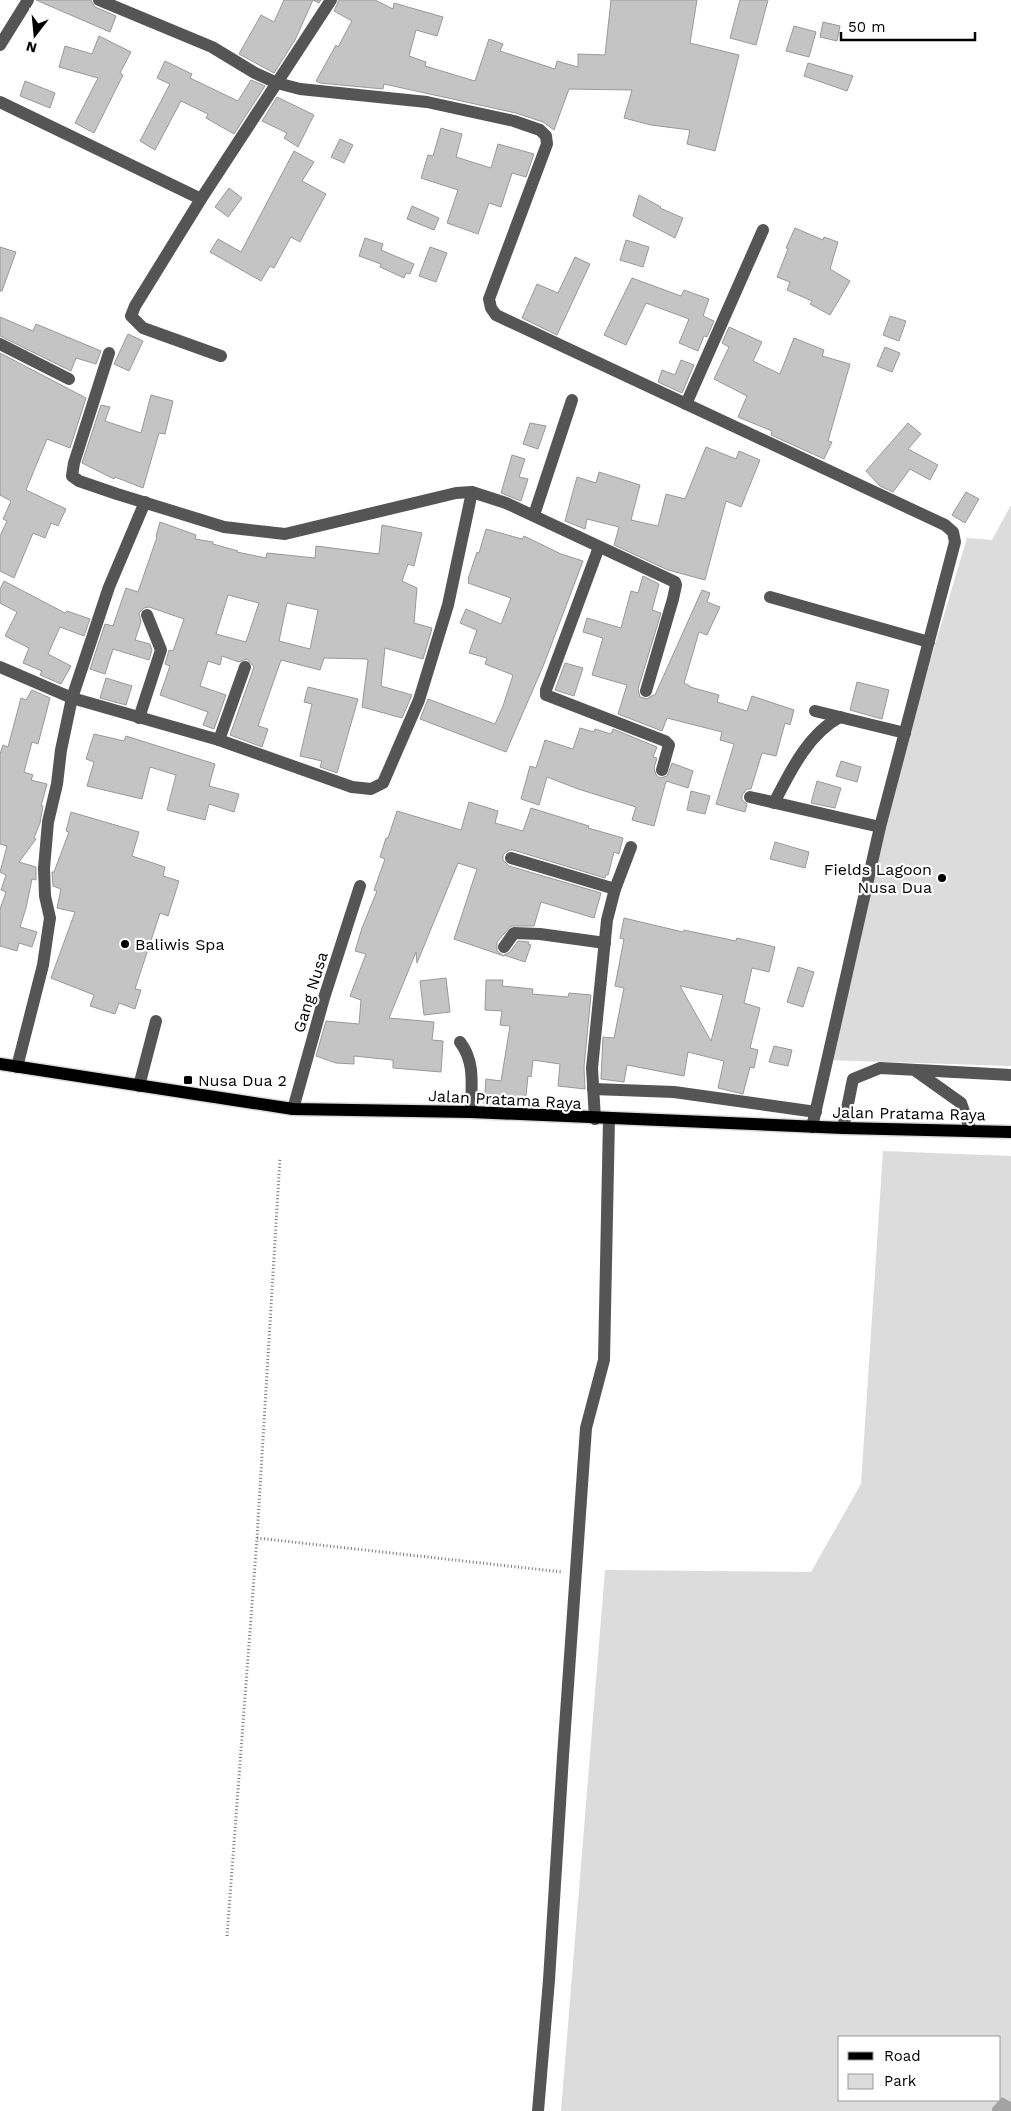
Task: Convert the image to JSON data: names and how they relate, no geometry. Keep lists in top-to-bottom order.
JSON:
{
  "streets": {
    "main road": ["Jalan Pratama Raya"],
    "street": ["Gang Nusa"]
  },
  "crossings": [
    ["Gang Nusa", "Jalan Pratama Raya"]
  ],
  "places": {
    "other": ["Fields Lagoon Nusa Dua", "Baliwis Spa"],
    "transit": ["Nusa Dua 2"]
  },
  "legend": ["Road", "Park"],
  "scale_bar": "50 m",
  "north": "bottom"
}
